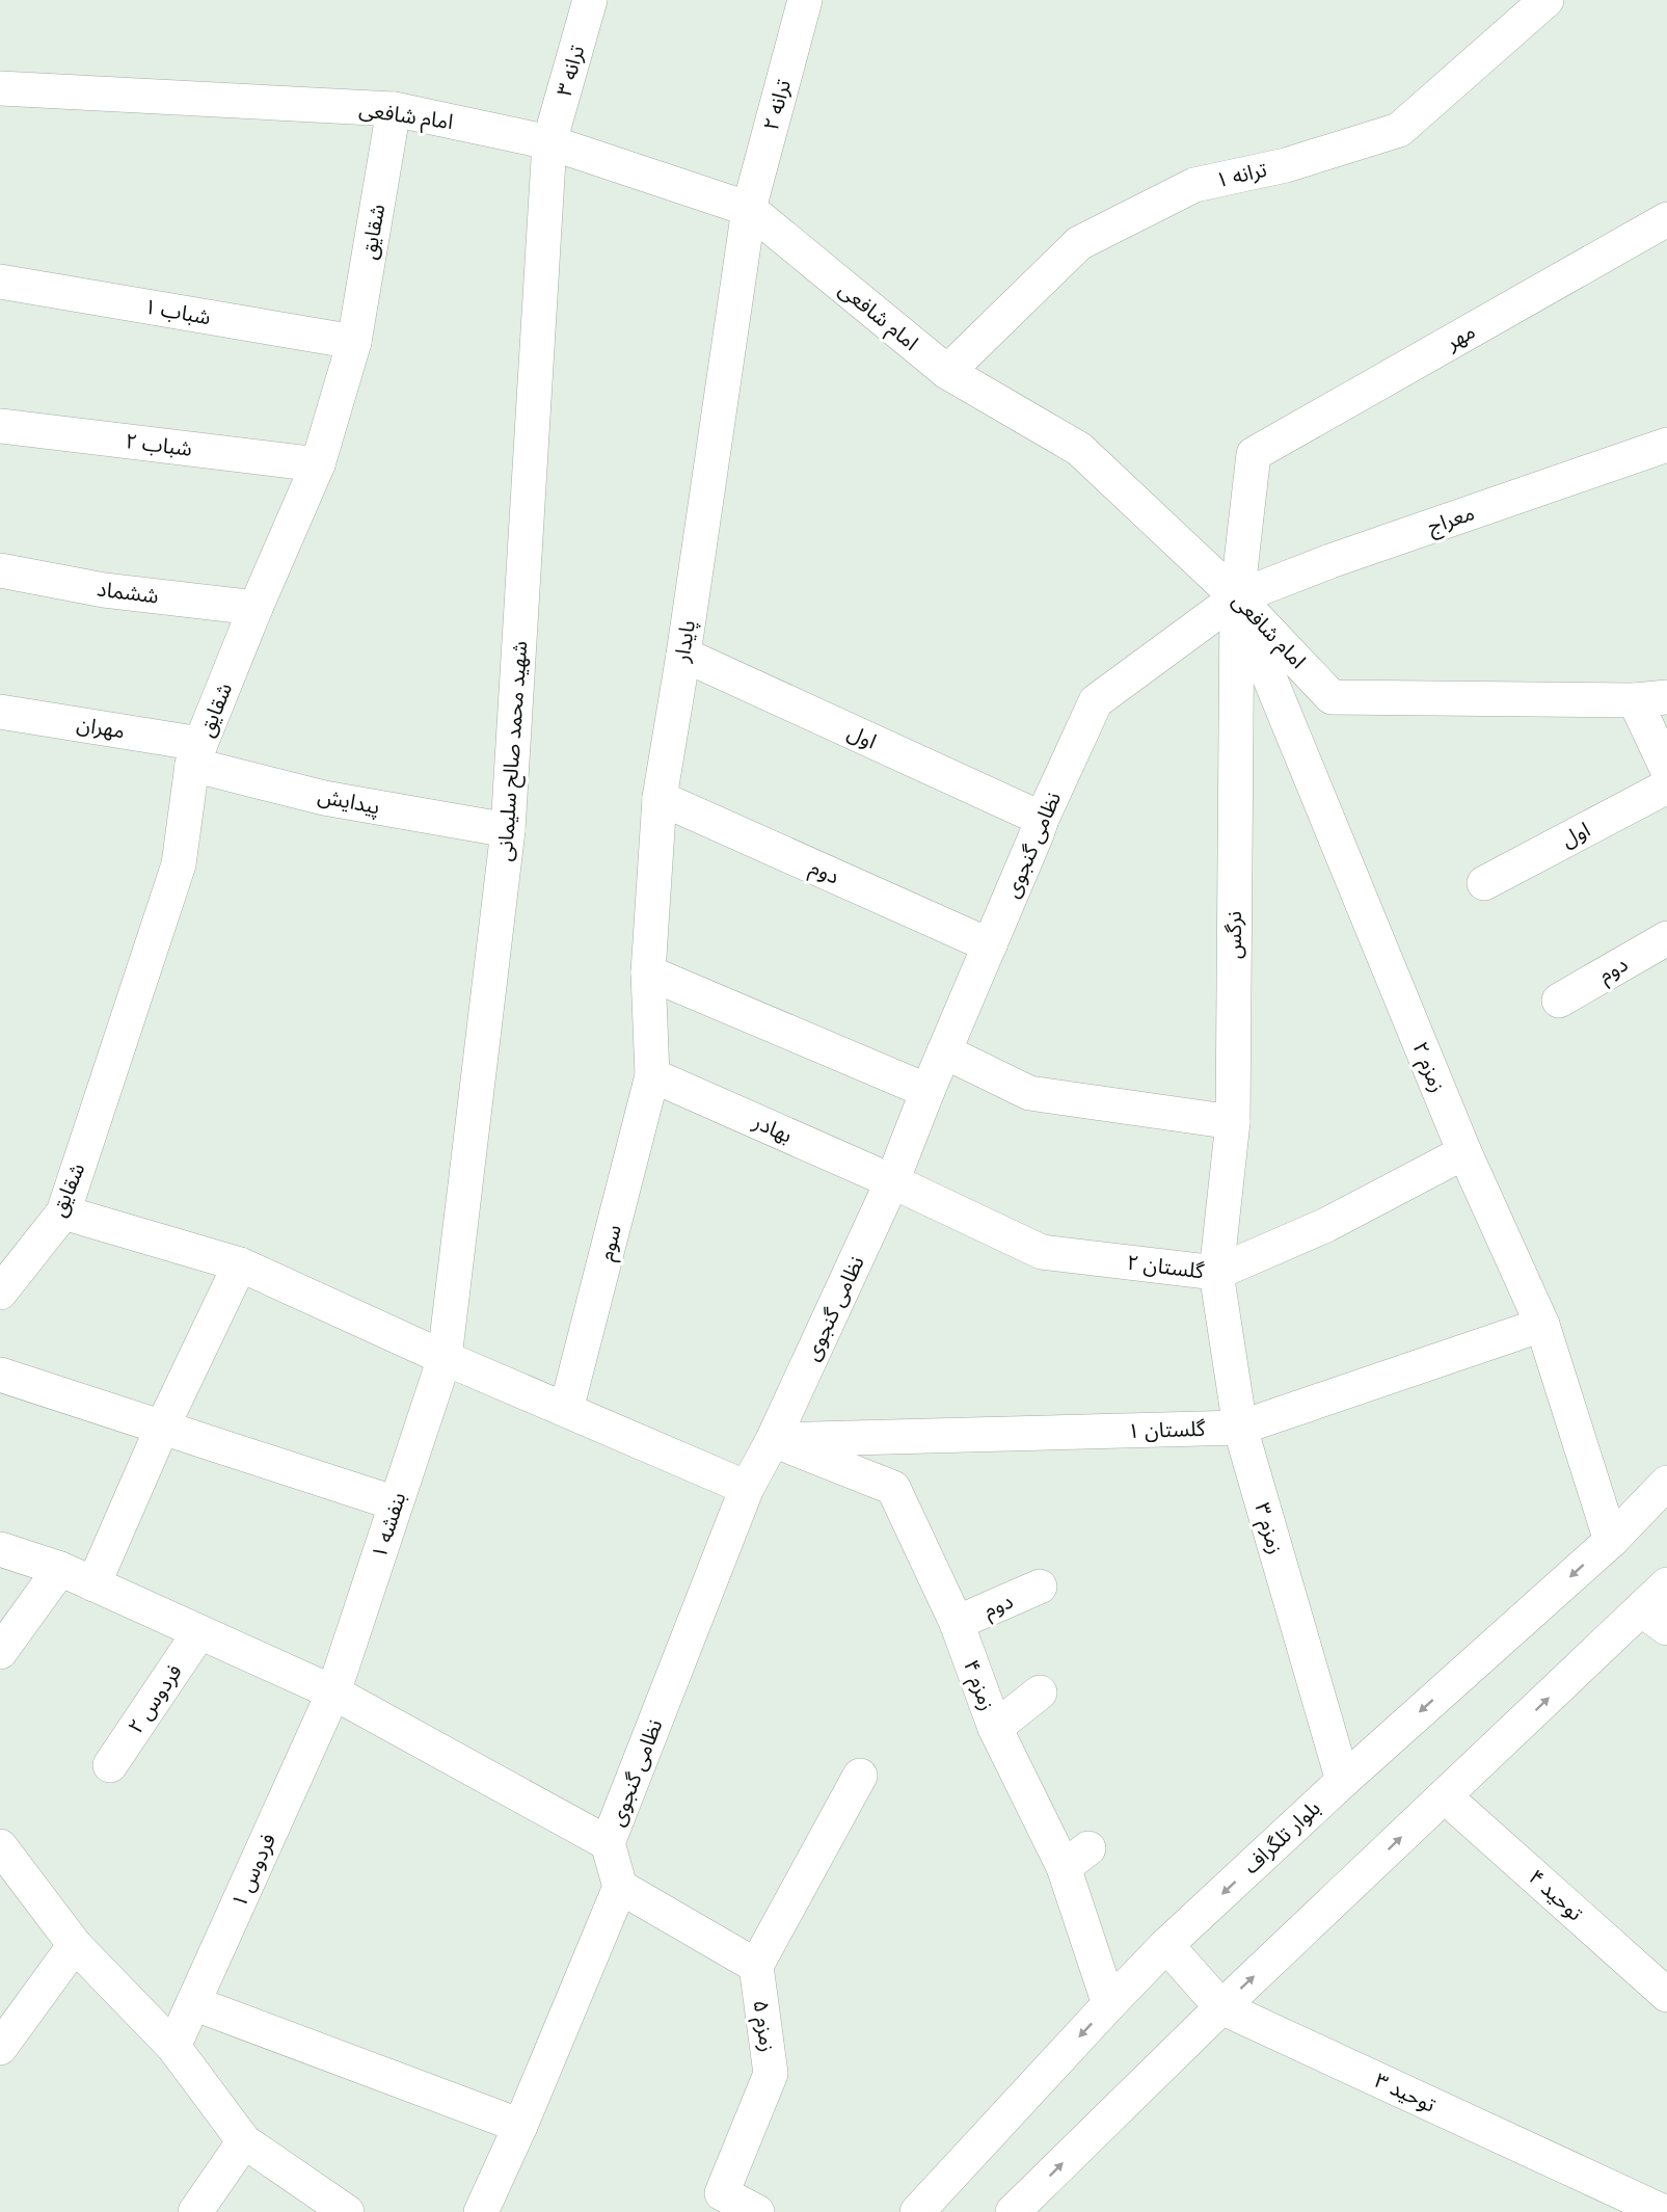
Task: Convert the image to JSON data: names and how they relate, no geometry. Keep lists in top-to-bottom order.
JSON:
{
  "streets": {
    "street": [
      "ترانه ۳",
      "ترانه ۲",
      "امام شافعی",
      "ترانه ۱",
      "شقایق",
      "شباب ۱",
      "مهر",
      "شباب ۲",
      "معراج",
      "ششماد",
      "پایدار",
      "مهران",
      "اول",
      "شهید محمد صالح سلیمانی",
      "پیدایش",
      "نظامی گنجوی",
      "دوم",
      "نرگس",
      "زمزم ۲",
      "بهادر",
      "سوم",
      "گلستان ۲",
      "گلستان ۱",
      "بنفشه ۱",
      "زمزم ۳",
      "زمزم ۴",
      "فردوس ۲",
      "بلوار تلگراف",
      "فردوس ۱",
      "توحید ۴",
      "زمزم ۵",
      "توحید ۳"
    ]
  },
  "crossings": [
    ["ترانه ۳", "امام شافعی"],
    ["ترانه ۳", "شهید محمد صالح سلیمانی"],
    ["ترانه ۲", "امام شافعی"],
    ["ترانه ۲", "پایدار"],
    ["امام شافعی", "ترانه ۱"],
    ["امام شافعی", "شقایق"],
    ["امام شافعی", "مهر"],
    ["امام شافعی", "معراج"],
    ["امام شافعی", "پایدار"],
    ["امام شافعی", "شهید محمد صالح سلیمانی"],
    ["امام شافعی", "نظامی گنجوی"],
    ["امام شافعی", "نرگس"],
    ["امام شافعی", "زمزم ۲"],
    ["شقایق", "شباب ۱"],
    ["شقایق", "شباب ۲"],
    ["شقایق", "ششماد"],
    ["شقایق", "مهران"],
    ["شقایق", "پیدایش"],
    ["مهر", "معراج"],
    ["مهر", "نظامی گنجوی"],
    ["مهر", "نرگس"],
    ["مهر", "زمزم ۲"],
    ["معراج", "نظامی گنجوی"],
    ["معراج", "نرگس"],
    ["معراج", "زمزم ۲"],
    ["پایدار", "اول"],
    ["پایدار", "دوم"],
    ["پایدار", "بهادر"],
    ["پایدار", "سوم"],
    ["مهران", "پیدایش"],
    ["اول", "نظامی گنجوی"],
    ["شهید محمد صالح سلیمانی", "پیدایش"],
    ["شهید محمد صالح سلیمانی", "بنفشه ۱"],
    ["نظامی گنجوی", "دوم"],
    ["نظامی گنجوی", "نرگس"],
    ["نظامی گنجوی", "زمزم ۲"],
    ["نظامی گنجوی", "بهادر"],
    ["نظامی گنجوی", "گلستان ۲"],
    ["نظامی گنجوی", "گلستان ۱"],
    ["نظامی گنجوی", "زمزم ۴"],
    ["دوم", "زمزم ۴"],
    ["نرگس", "زمزم ۲"],
    ["نرگس", "گلستان ۲"],
    ["نرگس", "زمزم ۳"],
    ["زمزم ۲", "گلستان ۲"],
    ["زمزم ۲", "گلستان ۱"],
    ["زمزم ۲", "بلوار تلگراف"],
    ["بهادر", "سوم"],
    ["بهادر", "گلستان ۲"],
    ["گلستان ۲", "زمزم ۳"],
    ["گلستان ۱", "زمزم ۳"],
    ["گلستان ۱", "زمزم ۴"],
    ["بنفشه ۱", "فردوس ۱"],
    ["زمزم ۳", "بلوار تلگراف"],
    ["زمزم ۴", "بلوار تلگراف"],
    ["بلوار تلگراف", "توحید ۳"]
  ]
}
